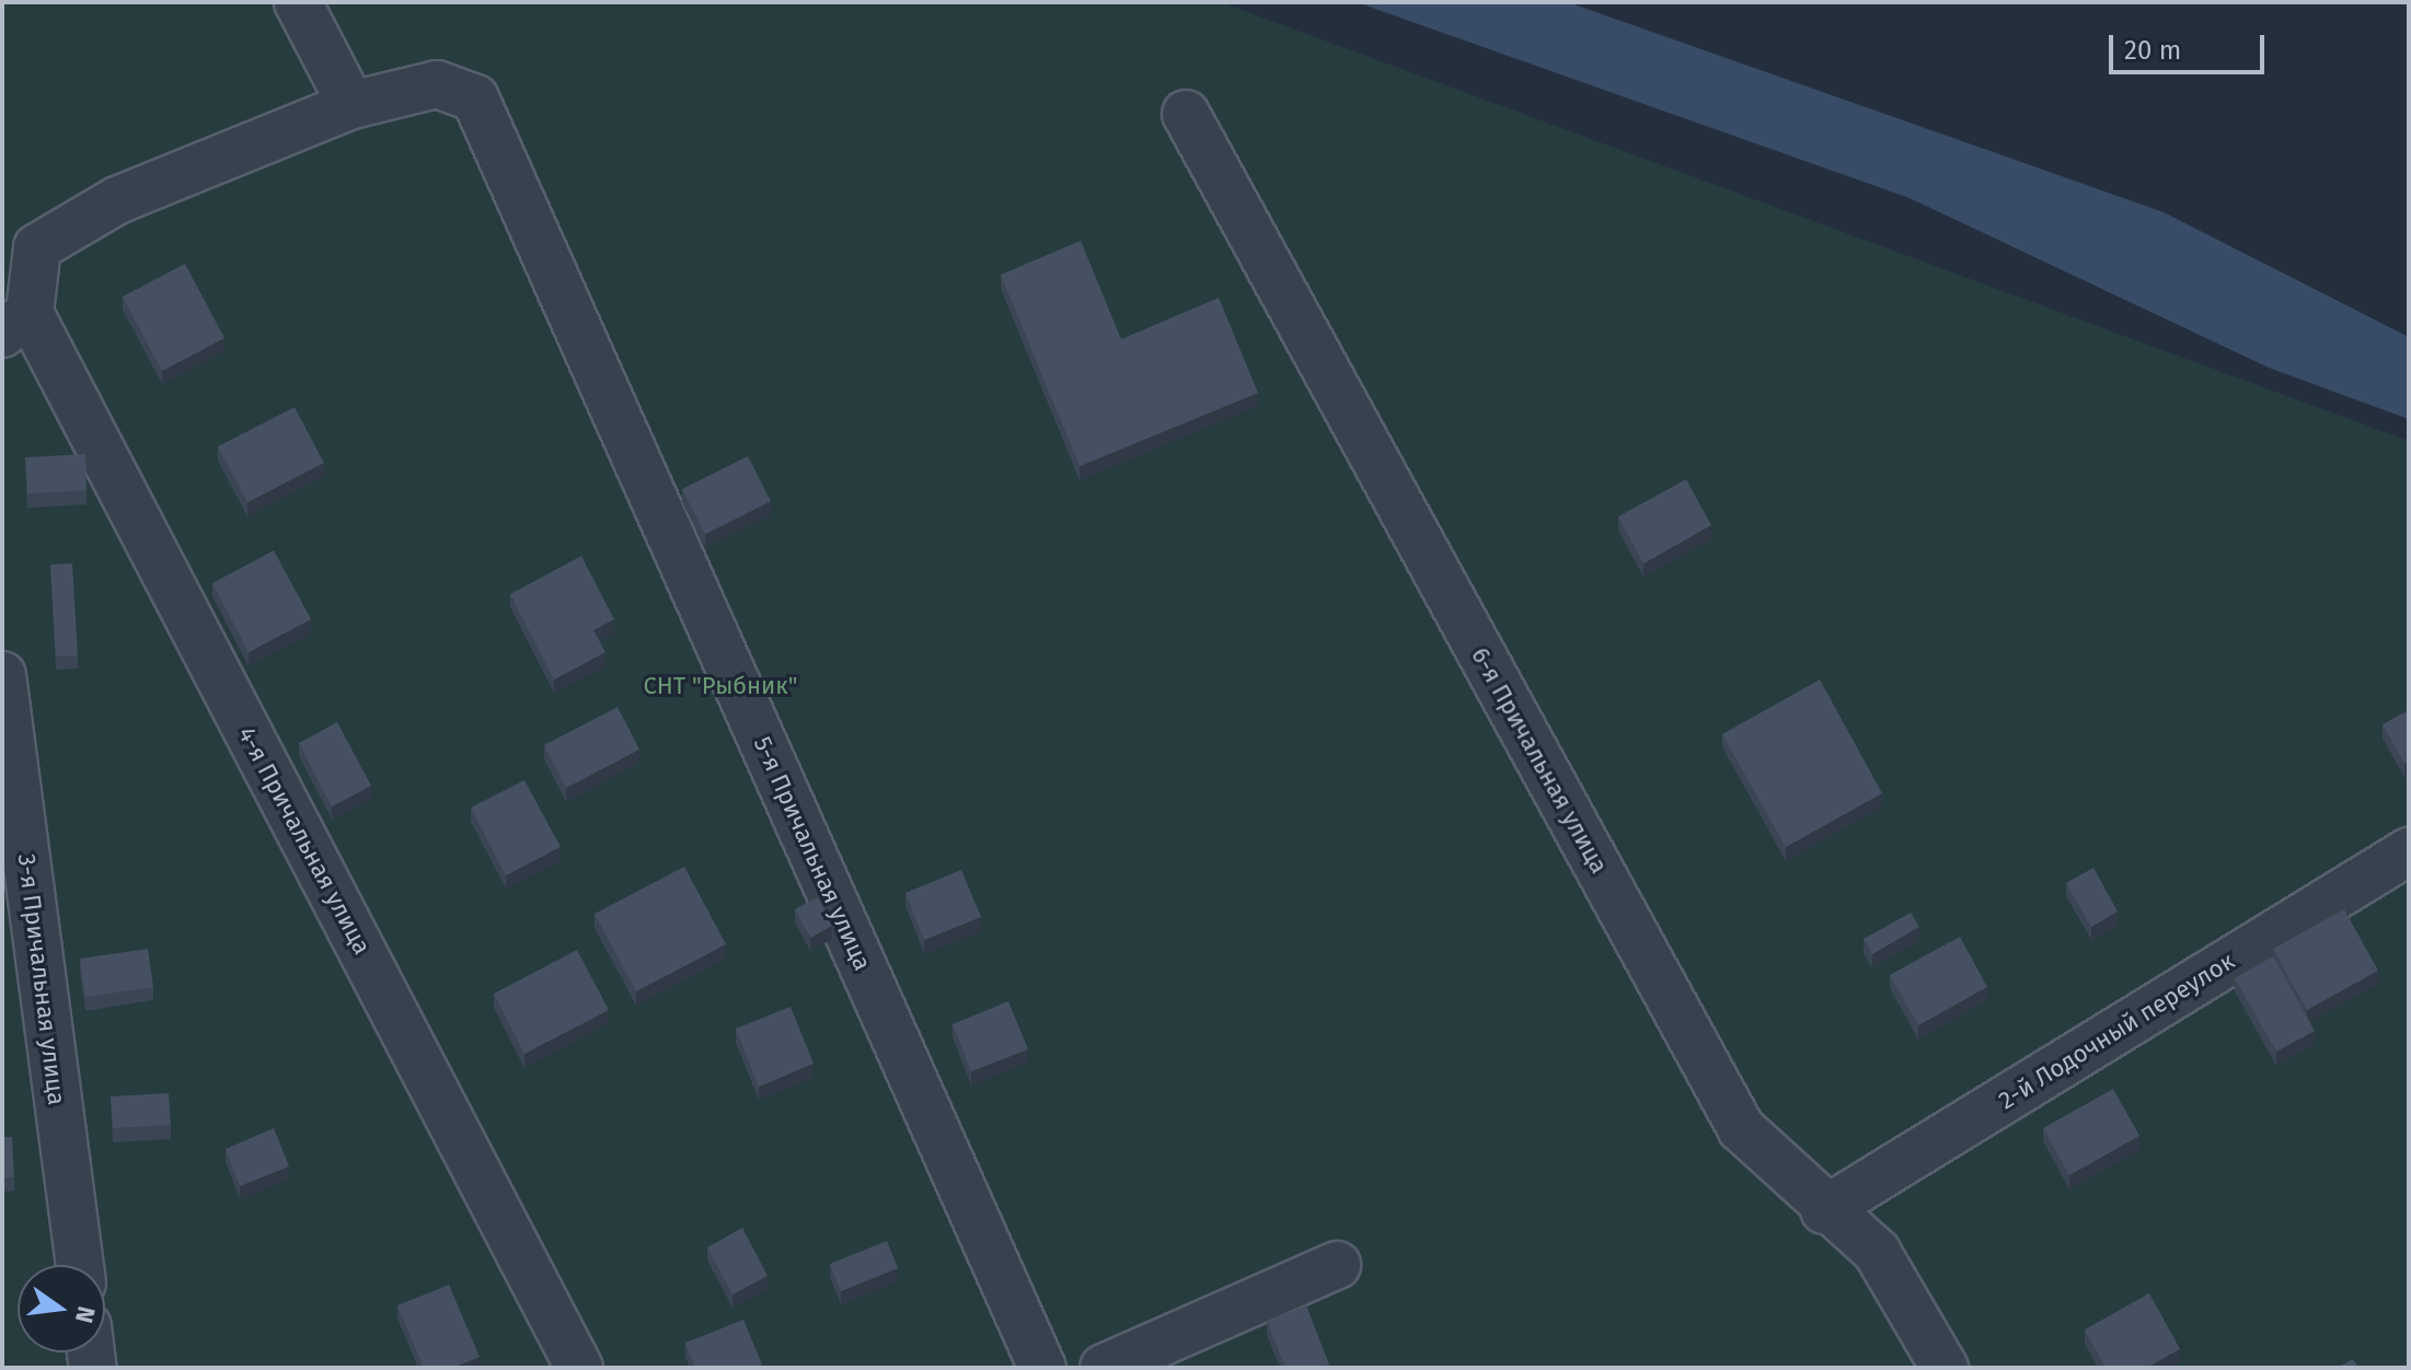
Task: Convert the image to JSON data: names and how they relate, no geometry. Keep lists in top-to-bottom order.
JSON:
{
  "streets": {
    "street": [
      "6-я Причальная улица",
      "4-я Причальная улица",
      "5-я Причальная улица",
      "3-я Причальная улица",
      "2-й Лодочный переулок"
    ]
  },
  "crossings": [
    ["6-я Причальная улица", "2-й Лодочный переулок"]
  ],
  "parks": ["СНТ \"Рыбник\""],
  "scale_bar": "20 m",
  "north": "right"
}
